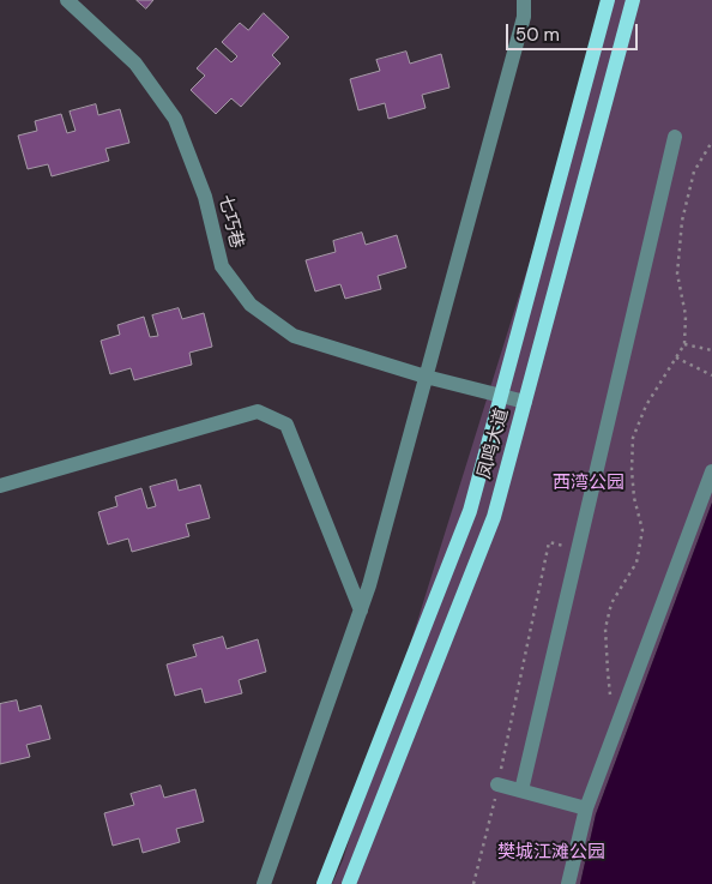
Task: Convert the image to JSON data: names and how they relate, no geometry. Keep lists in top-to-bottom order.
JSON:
{
  "streets": {
    "main road": ["凤鸣大道"],
    "street": ["七巧巷"]
  },
  "crossings": [
    ["七巧巷", "凤鸣大道"]
  ],
  "parks": ["西湾公园", "樊城江滩公园"],
  "scale_bar": "50 m"
}
